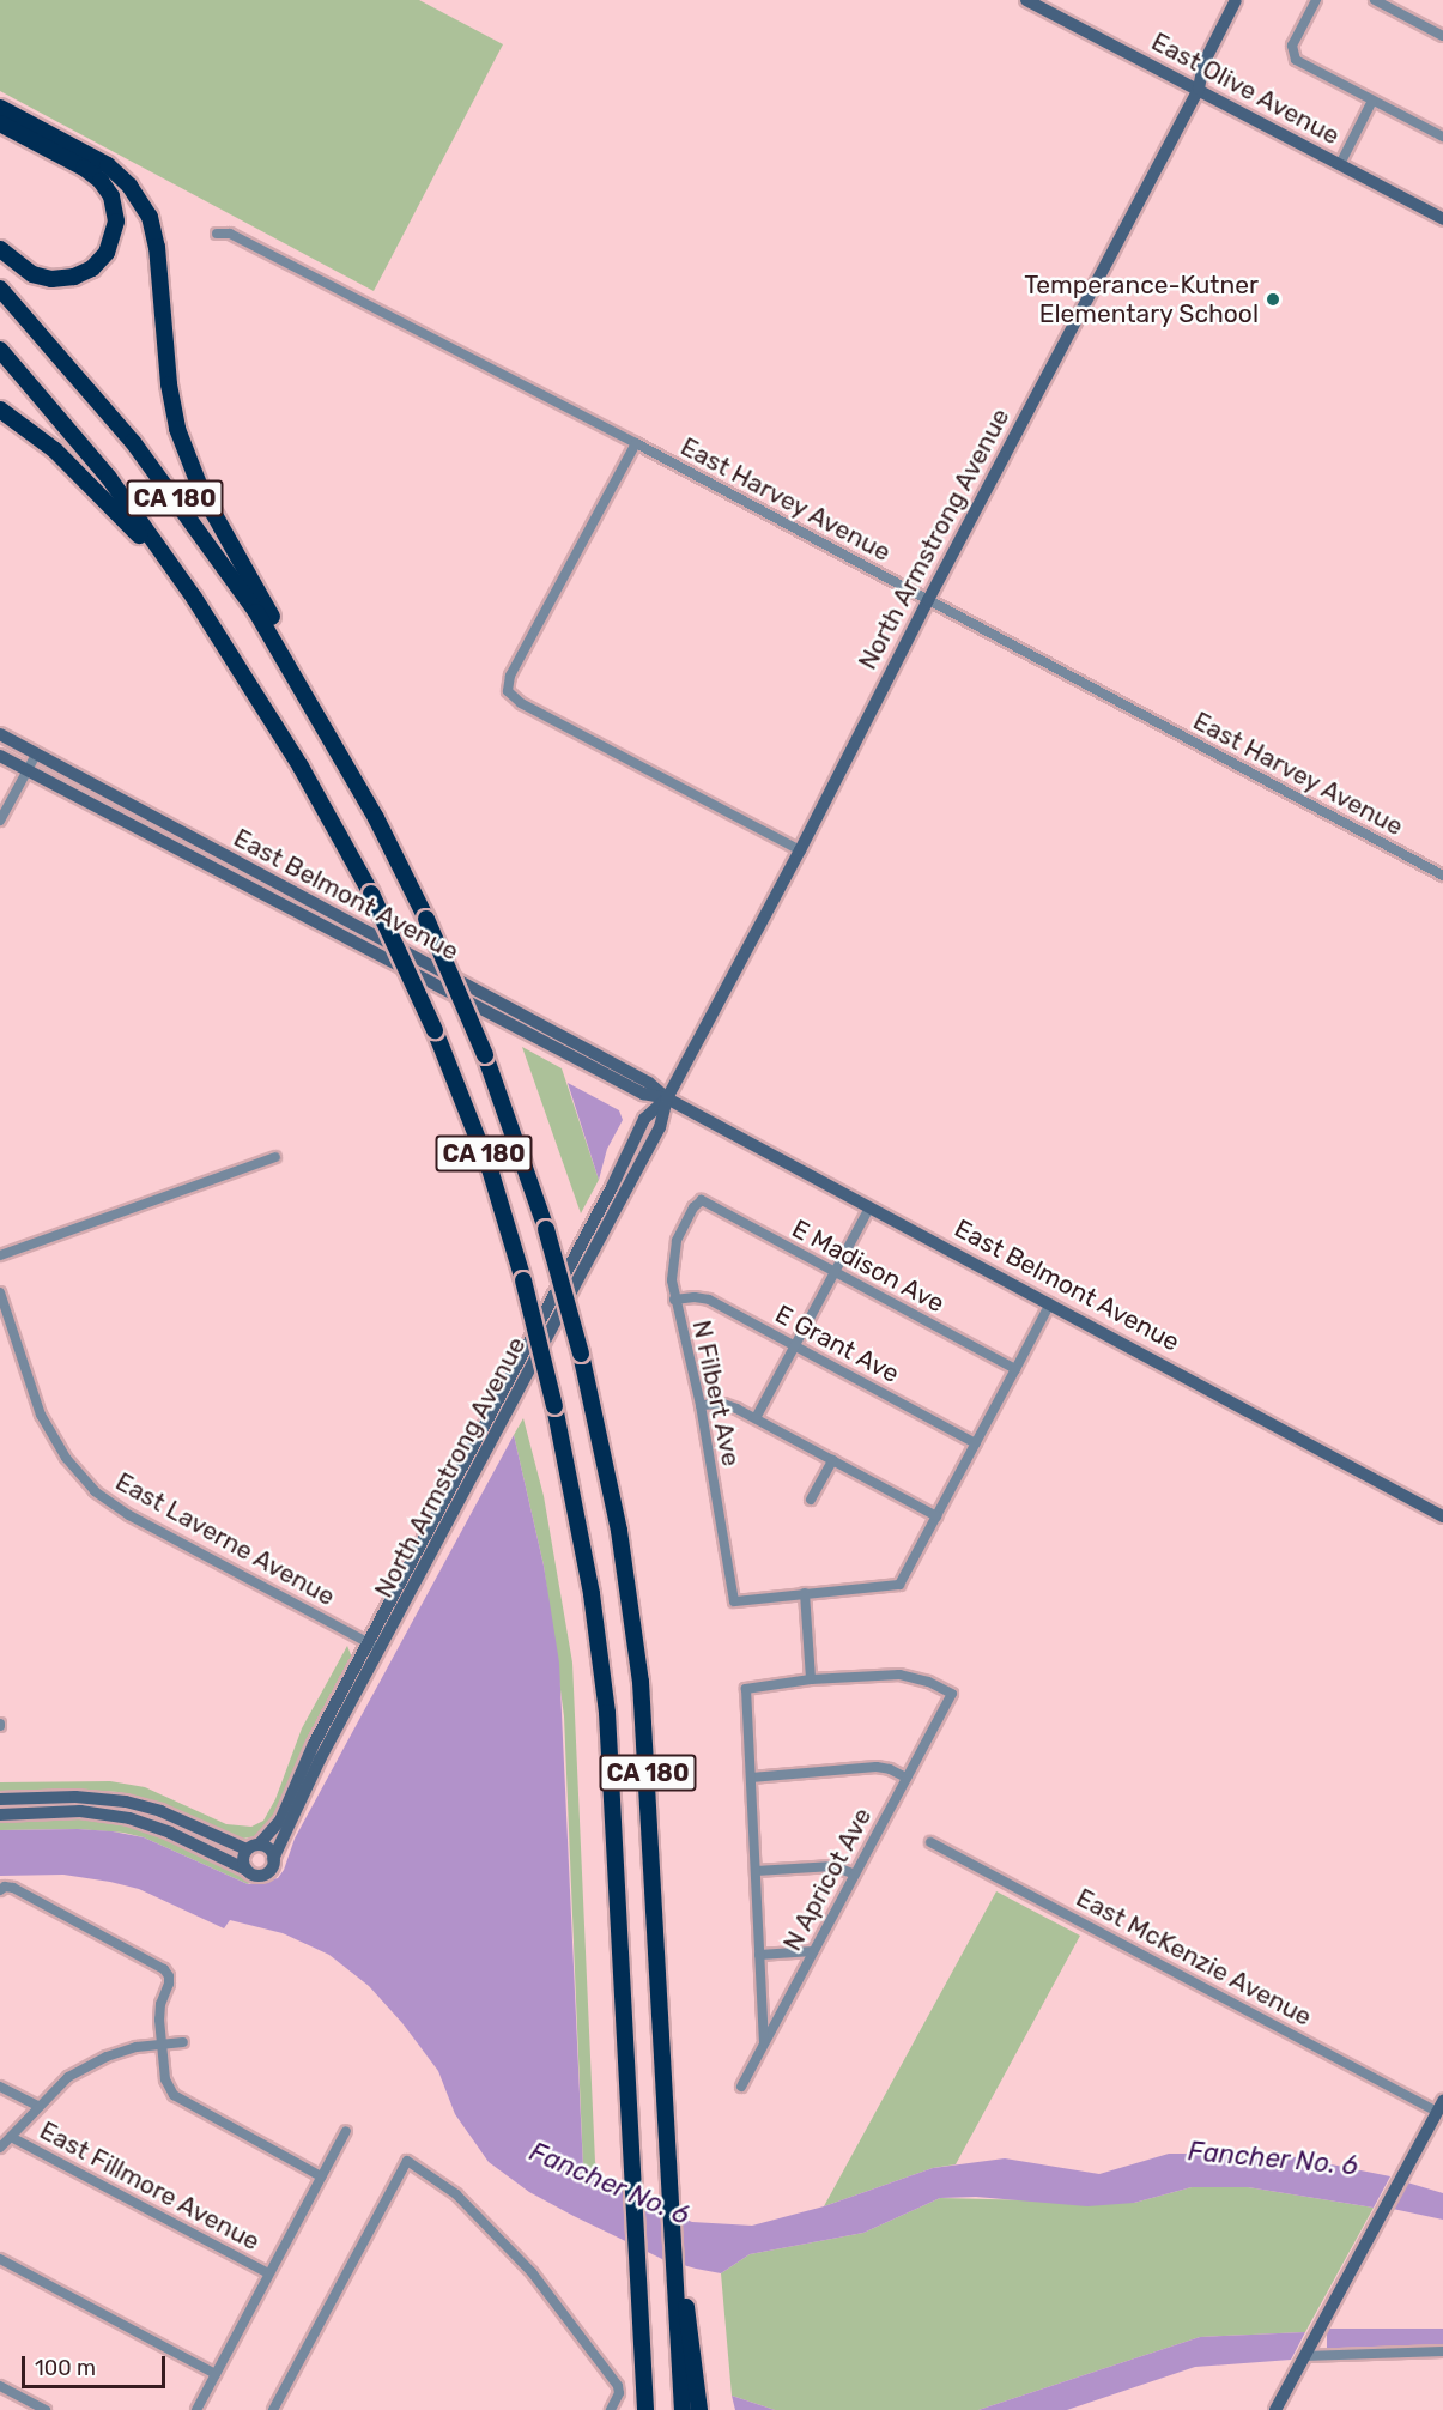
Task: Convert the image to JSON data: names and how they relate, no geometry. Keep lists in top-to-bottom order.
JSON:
{
  "streets": {
    "highway": ["CA 180"],
    "main road": ["East Olive Avenue", "North Armstrong Avenue", "East Belmont Avenue"],
    "street": [
      "East Harvey Avenue",
      "E Madison Ave",
      "E Grant Ave",
      "N Filbert Ave",
      "East Laverne Avenue",
      "N Apricot Ave",
      "East McKenzie Avenue",
      "East Fillmore Avenue"
    ]
  },
  "crossings": [
    ["East Olive Avenue", "North Armstrong Avenue"],
    ["East Harvey Avenue", "North Armstrong Avenue"],
    ["North Armstrong Avenue", "East Belmont Avenue"],
    ["North Armstrong Avenue", "East Laverne Avenue"],
    ["E Madison Ave", "N Filbert Ave"],
    ["E Grant Ave", "N Filbert Ave"]
  ],
  "water": ["Fancher No. 6"],
  "places": ["Temperance-Kutner Elementary School"],
  "scale_bar": "100 m"
}
